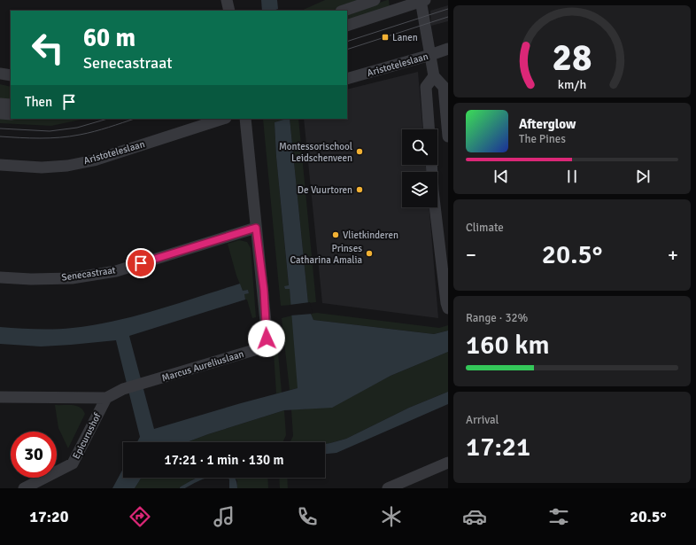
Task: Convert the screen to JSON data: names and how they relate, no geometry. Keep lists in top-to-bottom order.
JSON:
{
  "streets": {
    "street": [
      "Aristoteleslaan",
      "Senecastraat",
      "Marcus Aureliuslaan",
      "Epicurushof"
    ]
  },
  "crossings": [
    ["Senecastraat", "Marcus Aureliuslaan"],
    ["Marcus Aureliuslaan", "Epicurushof"]
  ],
  "places": {
    "transit": ["Lanen"],
    "other": [
      "Montessorischool Leidschenveen",
      "De Vuurtoren",
      "Vlietkinderen",
      "Prinses Catharina Amalia"
    ]
  },
  "page": {
    "turn": ["60 m", "Senecastraat"],
    "then": "Then",
    "song": ["Afterglow", "The Pines"],
    "tile": [
      "Climate",
      ["Range · 32%", "160 km"],
      ["Arrival", "17:21"]
    ],
    "heat": ["−", "20.5°", "+"],
    "limit": "30",
    "trip": "17:21 · 1 min · 130 m",
    "tabs": ["17:20", "20.5°"],
    "gauge": ["28", "km/h"]
  }
}
